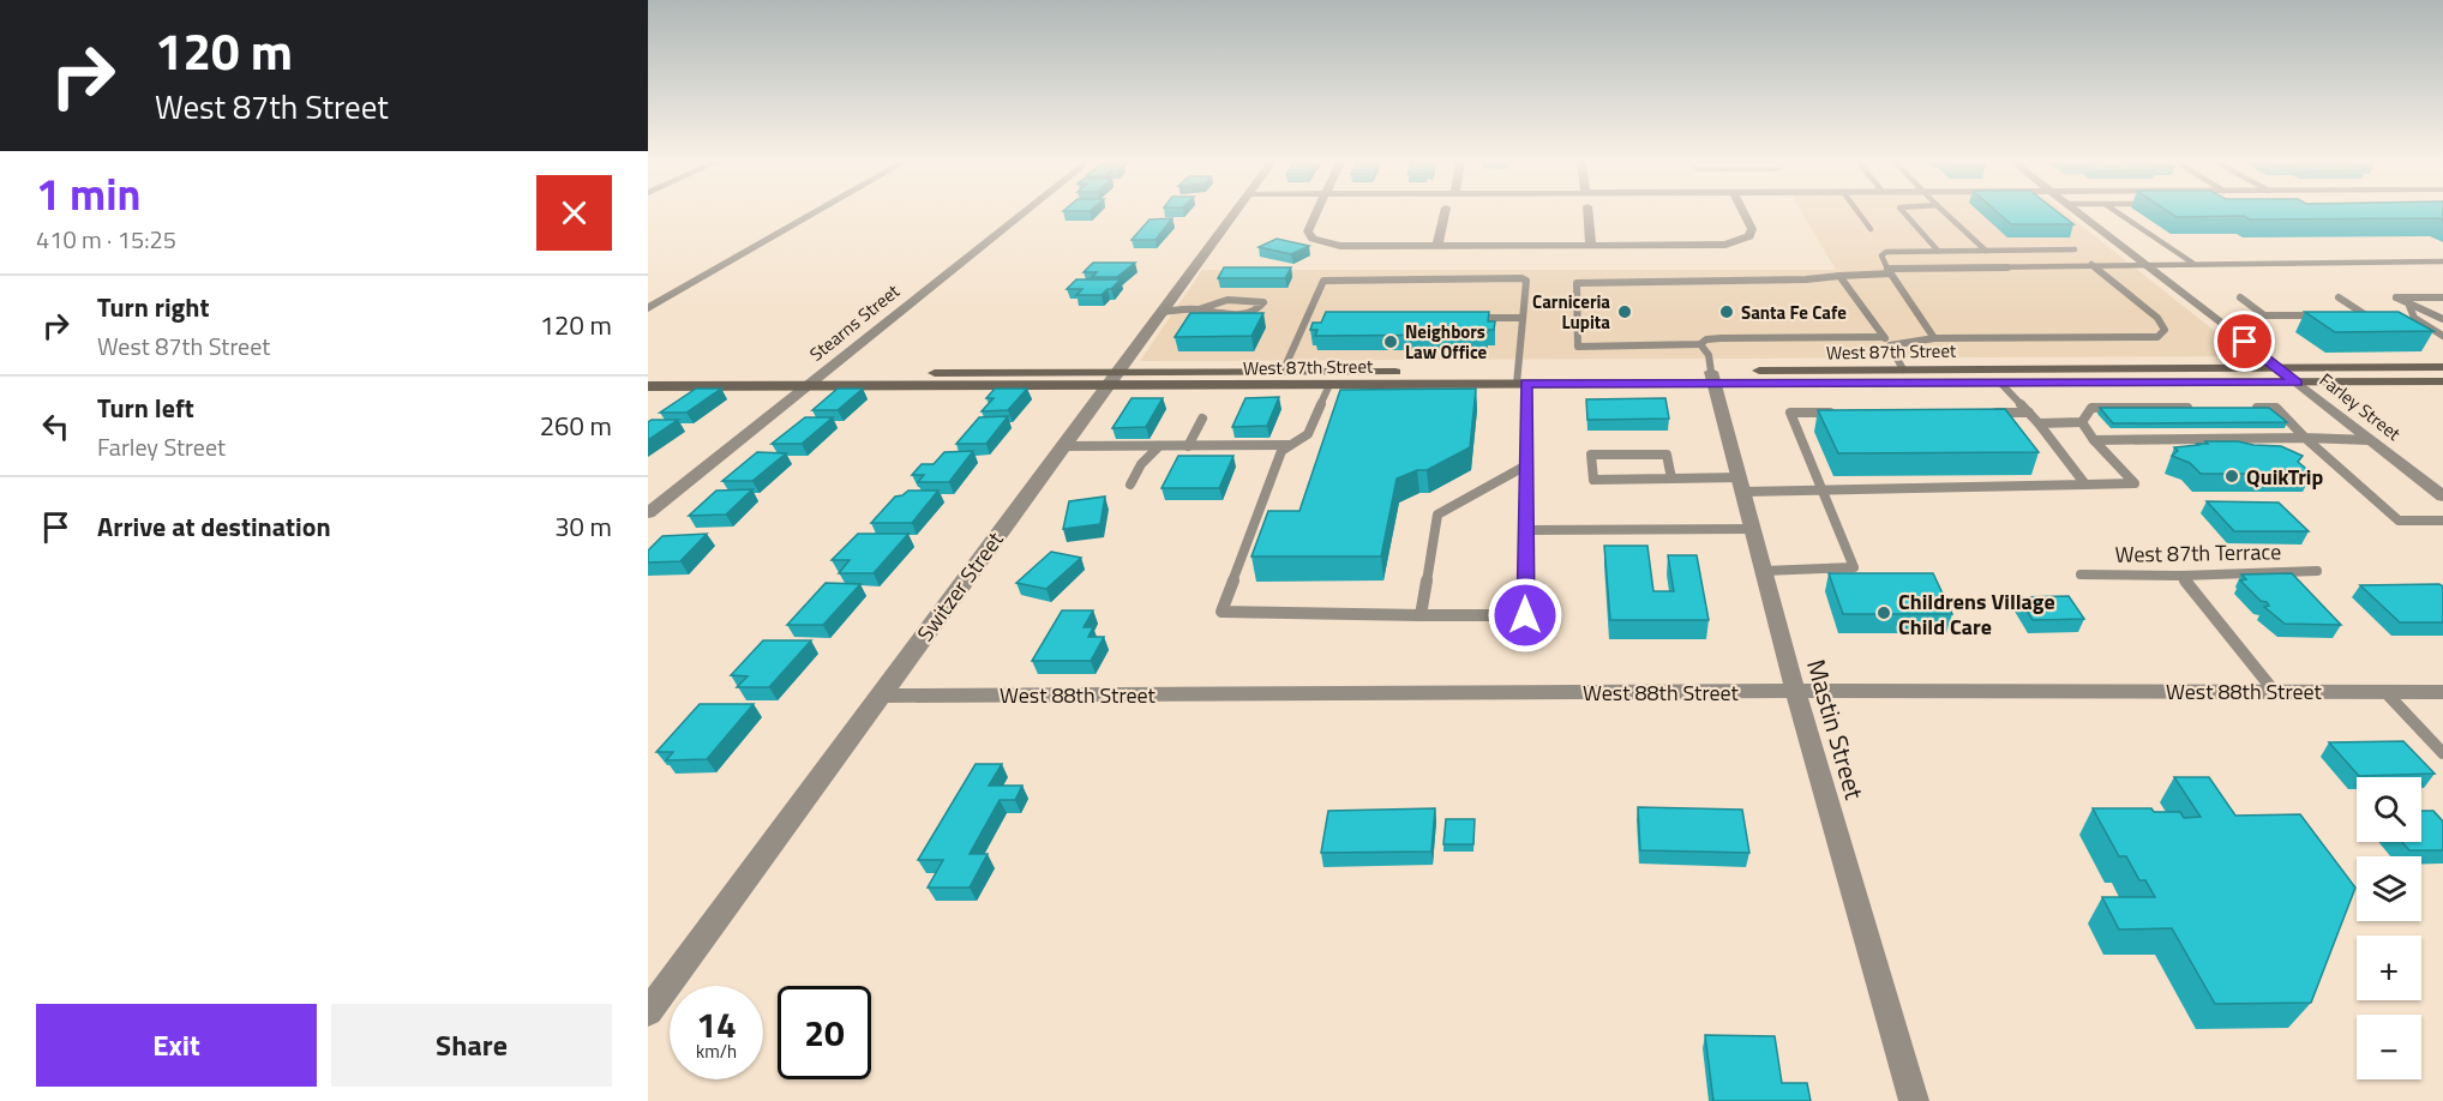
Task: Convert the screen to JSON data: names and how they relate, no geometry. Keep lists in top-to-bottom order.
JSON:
{
  "streets": {
    "main road": ["West 87th Street"],
    "street": [
      "Stearns Street",
      "Farley Street",
      "Switzer Street",
      "West 88th Street",
      "Mastin Street"
    ],
    "lane": ["West 87th Terrace"]
  },
  "crossings": [
    ["Stearns Street", "West 87th Street"],
    ["West 87th Street", "Farley Street"],
    ["West 87th Street", "Switzer Street"],
    ["West 87th Street", "Mastin Street"],
    ["Switzer Street", "West 88th Street"],
    ["West 88th Street", "Mastin Street"]
  ],
  "places": [
    "Carniceria Lupita",
    "Santa Fe Cafe",
    "Neighbors Law Office",
    "QuikTrip",
    "Childrens Village Child Care"
  ],
  "page": {
    "turn": ["120 m", "West 87th Street"],
    "heading": ["1 min", "410 m · 15:25"],
    "list": [
      {
        "name": "Turn right",
        "note": "West 87th Street",
        "value": "120 m"
      },
      {
        "name": "Turn left",
        "note": "Farley Street",
        "value": "260 m"
      },
      {
        "name": "Arrive at destination",
        "value": "30 m"
      }
    ],
    "map_buttons": ["+", "−"],
    "speed": "14 km/h",
    "limit": "20",
    "buttons": ["Exit", "Share"]
  }
}
